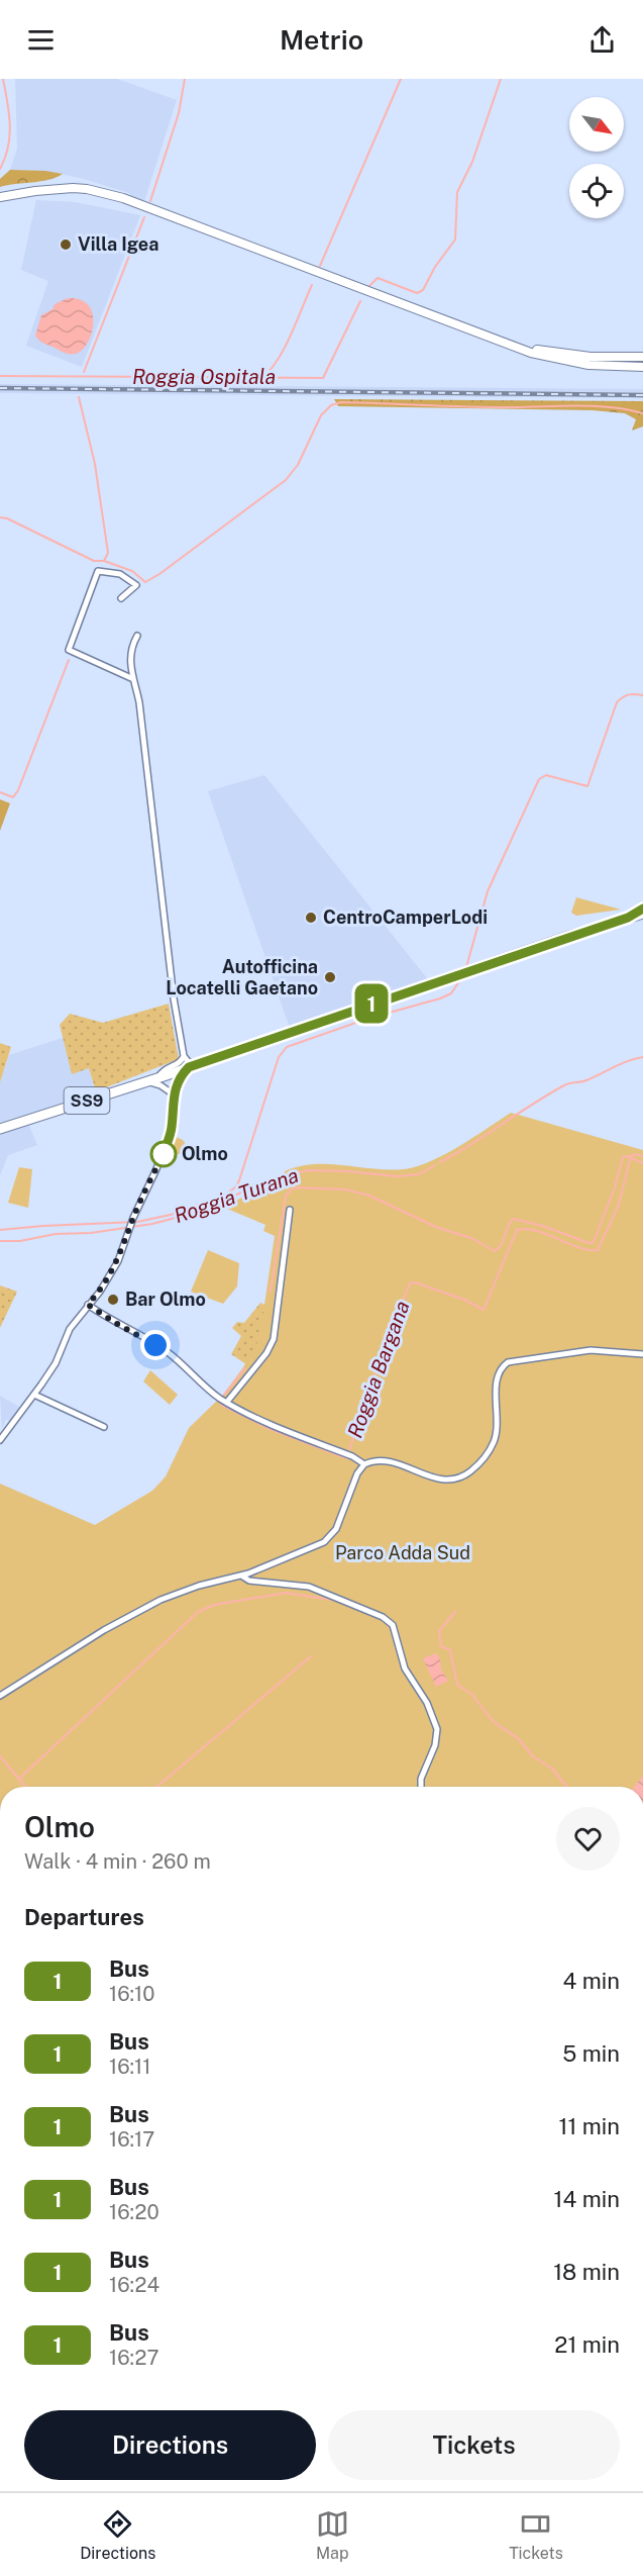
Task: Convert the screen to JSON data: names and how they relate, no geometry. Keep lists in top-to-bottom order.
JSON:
{
  "streets": {
    "main road": ["SS9"]
  },
  "water": ["Roggia Ospitala", "Roggia Turana", "Roggia Bargana"],
  "parks": ["Parco Adda Sud"],
  "places": [
    "Villa Igea",
    "CentroCamperLodi",
    "Autofficina Locatelli Gaetano",
    "Olmo",
    "Bar Olmo"
  ],
  "lines": ["bus line 1"],
  "north": "bottom right",
  "page": {
    "header": "Metrio",
    "on_map": "1",
    "heading": [
      ["Olmo", "Walk · 4 min · 260 m"],
      "Departures"
    ],
    "list": [
      {
        "mark": "1",
        "name": "Bus",
        "note": "16:10",
        "value": "4 min"
      },
      {
        "mark": "1",
        "name": "Bus",
        "note": "16:11",
        "value": "5 min"
      },
      {
        "mark": "1",
        "name": "Bus",
        "note": "16:17",
        "value": "11 min"
      },
      {
        "mark": "1",
        "name": "Bus",
        "note": "16:20",
        "value": "14 min"
      },
      {
        "mark": "1",
        "name": "Bus",
        "note": "16:24",
        "value": "18 min"
      },
      {
        "mark": "1",
        "name": "Bus",
        "note": "16:27",
        "value": "21 min"
      }
    ],
    "buttons": ["Directions", "Tickets"],
    "tabs": ["Directions", "Map", "Tickets"]
  }
}
